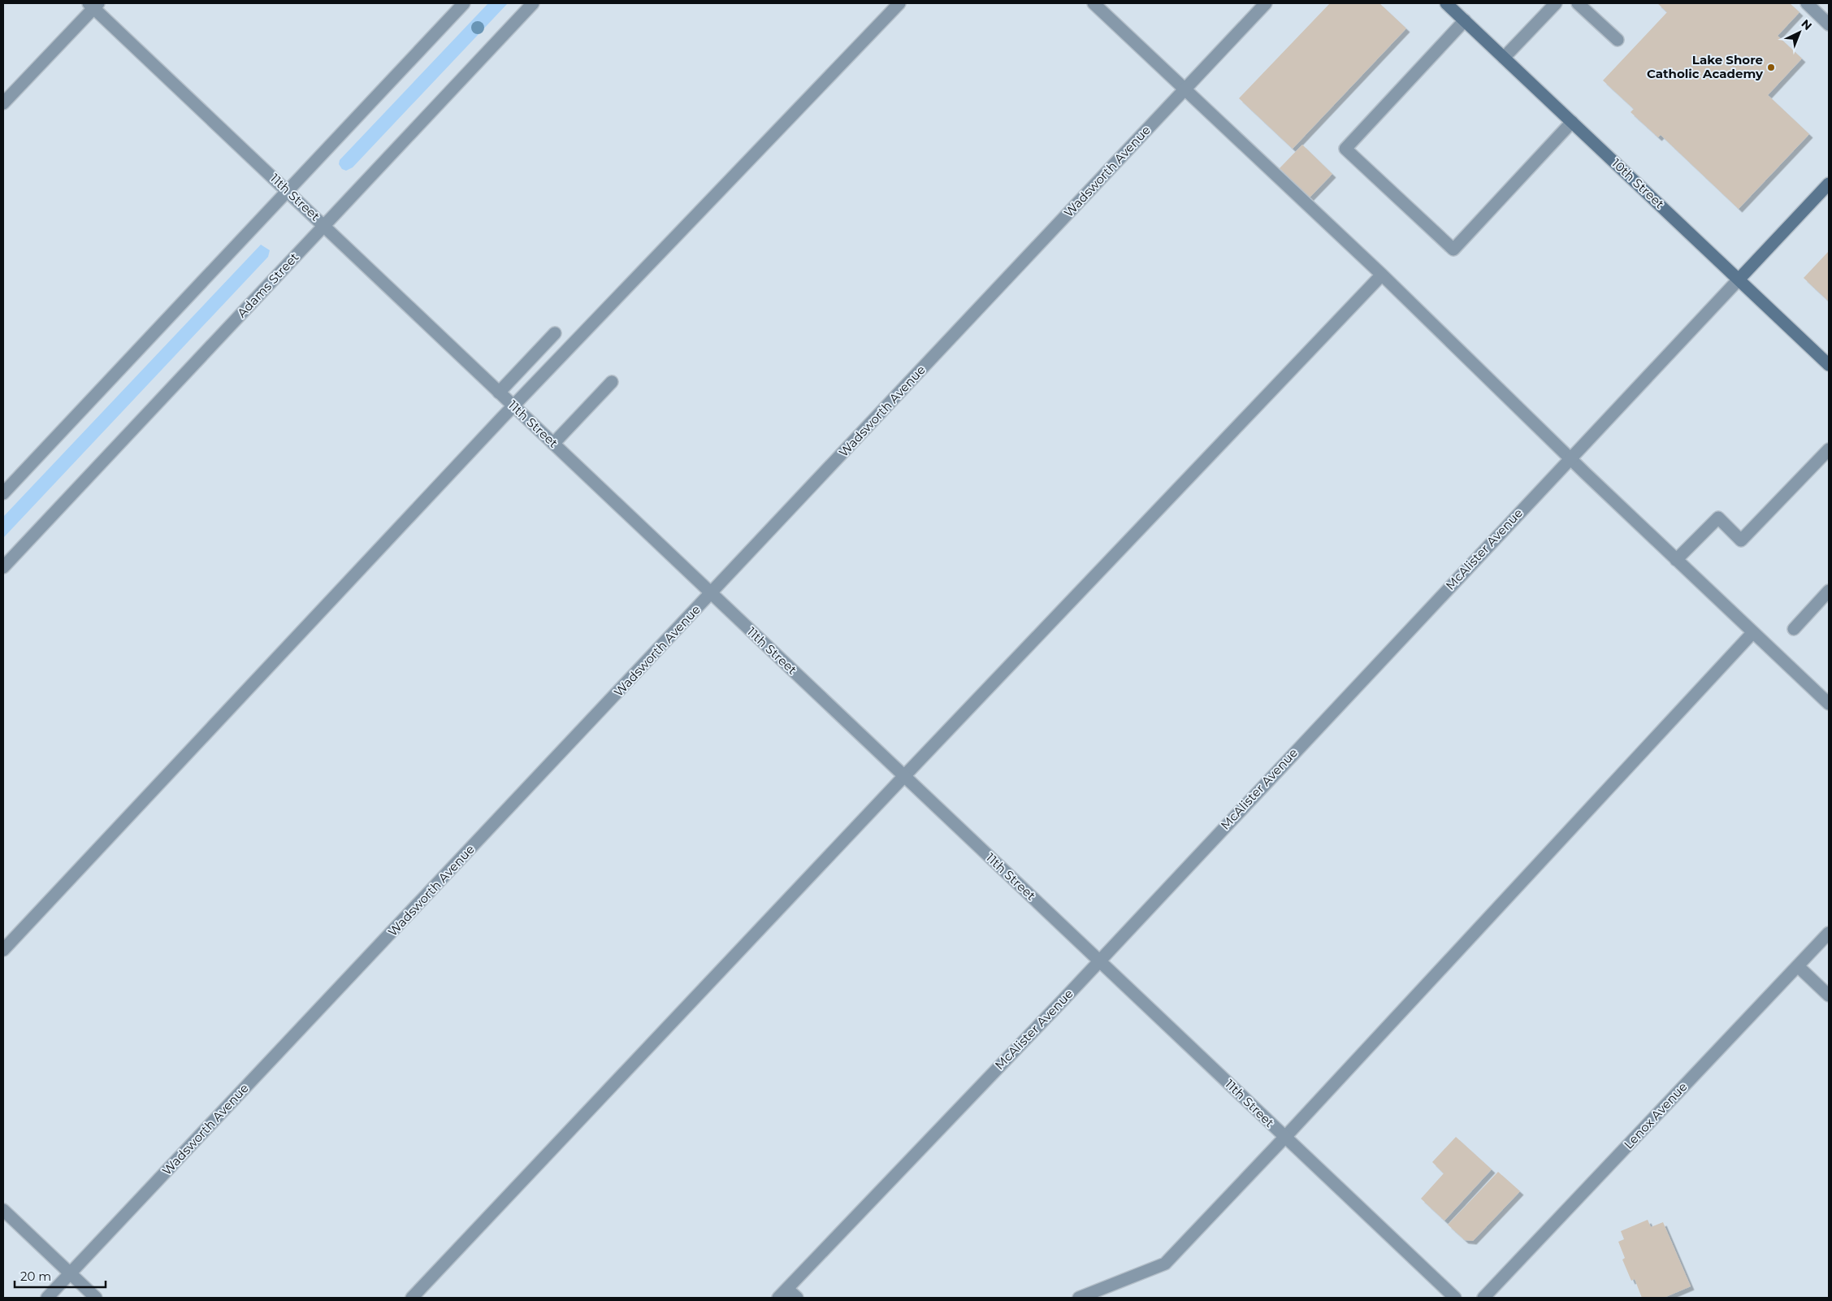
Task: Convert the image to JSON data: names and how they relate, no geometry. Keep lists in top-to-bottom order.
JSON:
{
  "streets": {
    "street": [
      "Wadsworth Avenue",
      "10th Street",
      "11th Street",
      "Adams Street",
      "McAlister Avenue",
      "Lenox Avenue"
    ]
  },
  "crossings": [
    ["Wadsworth Avenue", "11th Street"],
    ["10th Street", "McAlister Avenue"],
    ["11th Street", "Adams Street"],
    ["11th Street", "McAlister Avenue"]
  ],
  "places": ["Lake Shore Catholic Academy"],
  "scale_bar": "20 m",
  "north": "top right"
}
